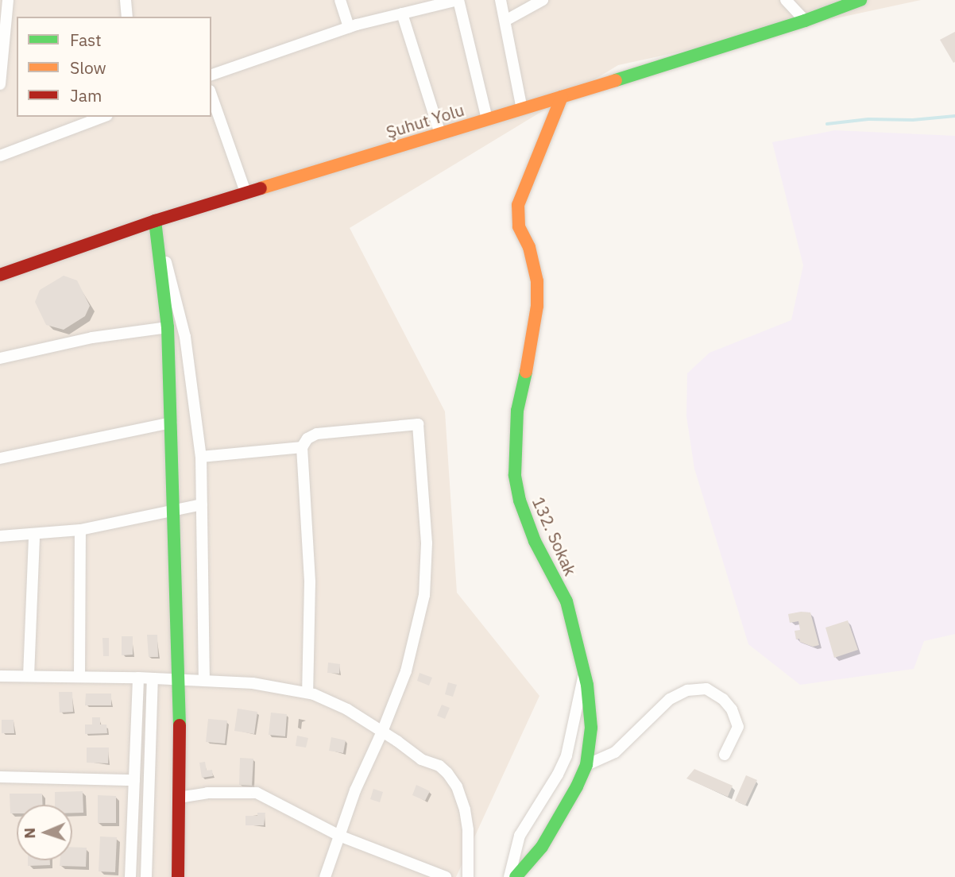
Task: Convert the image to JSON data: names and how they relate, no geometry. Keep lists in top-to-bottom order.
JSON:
{
  "streets": {
    "street": ["Şuhut Yolu", "132. Sokak"]
  },
  "crossings": [
    ["Şuhut Yolu", "132. Sokak"]
  ],
  "legend": ["Fast", "Slow", "Jam"],
  "north": "left"
}
